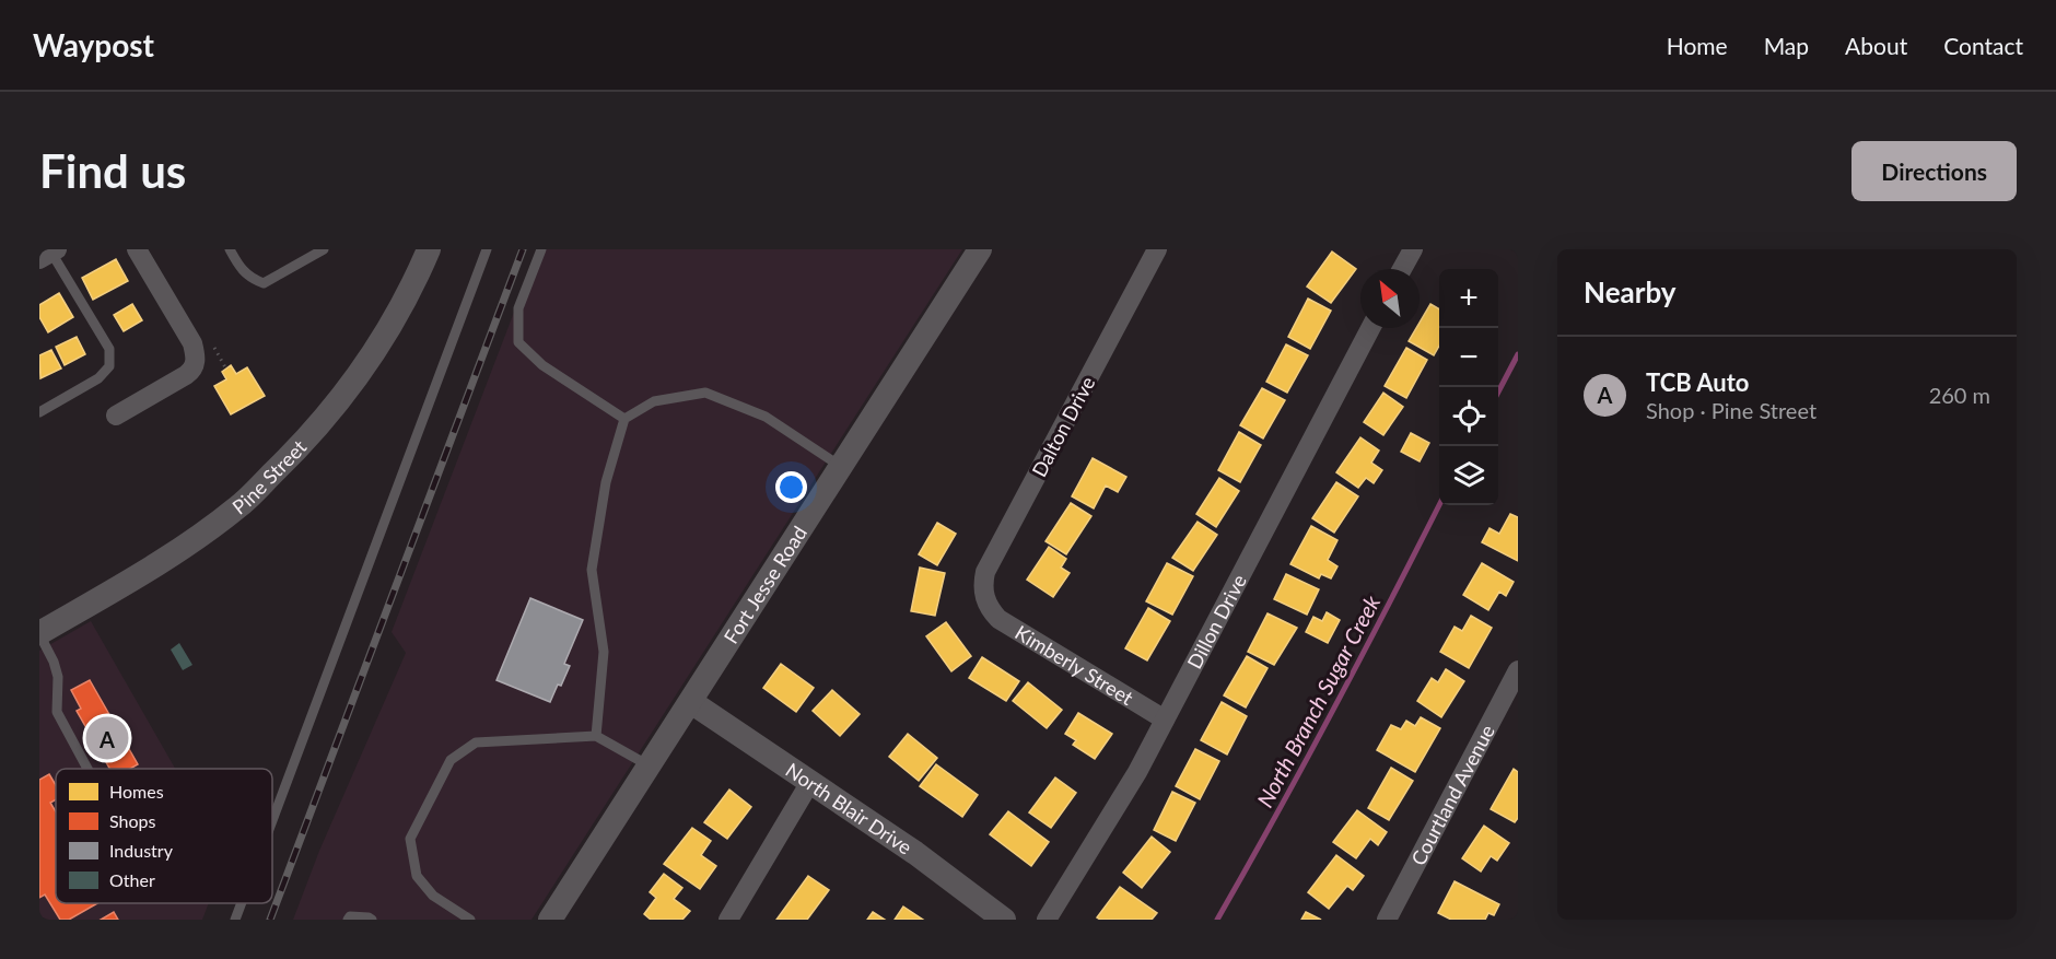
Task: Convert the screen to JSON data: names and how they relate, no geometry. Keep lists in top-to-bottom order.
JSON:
{
  "streets": {
    "street": [
      "Dalton Drive",
      "Pine Street",
      "Fort Jesse Road",
      "Dillon Drive",
      "Kimberly Street",
      "Courtland Avenue",
      "North Blair Drive"
    ]
  },
  "crossings": [
    ["Dalton Drive", "Kimberly Street"],
    ["Fort Jesse Road", "North Blair Drive"],
    ["Dillon Drive", "Kimberly Street"]
  ],
  "water": ["North Branch Sugar Creek"],
  "legend": [
    "Homes",
    "Shops",
    "Industry",
    "Other"
  ],
  "north": "top left",
  "page": {
    "header": "Waypost",
    "nav": [
      "Home",
      "Map",
      "About",
      "Contact"
    ],
    "buttons": "Directions",
    "title": "Find us",
    "heading": "Nearby",
    "map_buttons": ["+", "−"],
    "list": [
      {
        "mark": "A",
        "name": "TCB Auto",
        "note": "Shop · Pine Street",
        "value": "260 m"
      }
    ],
    "pins": "A"
  }
}
